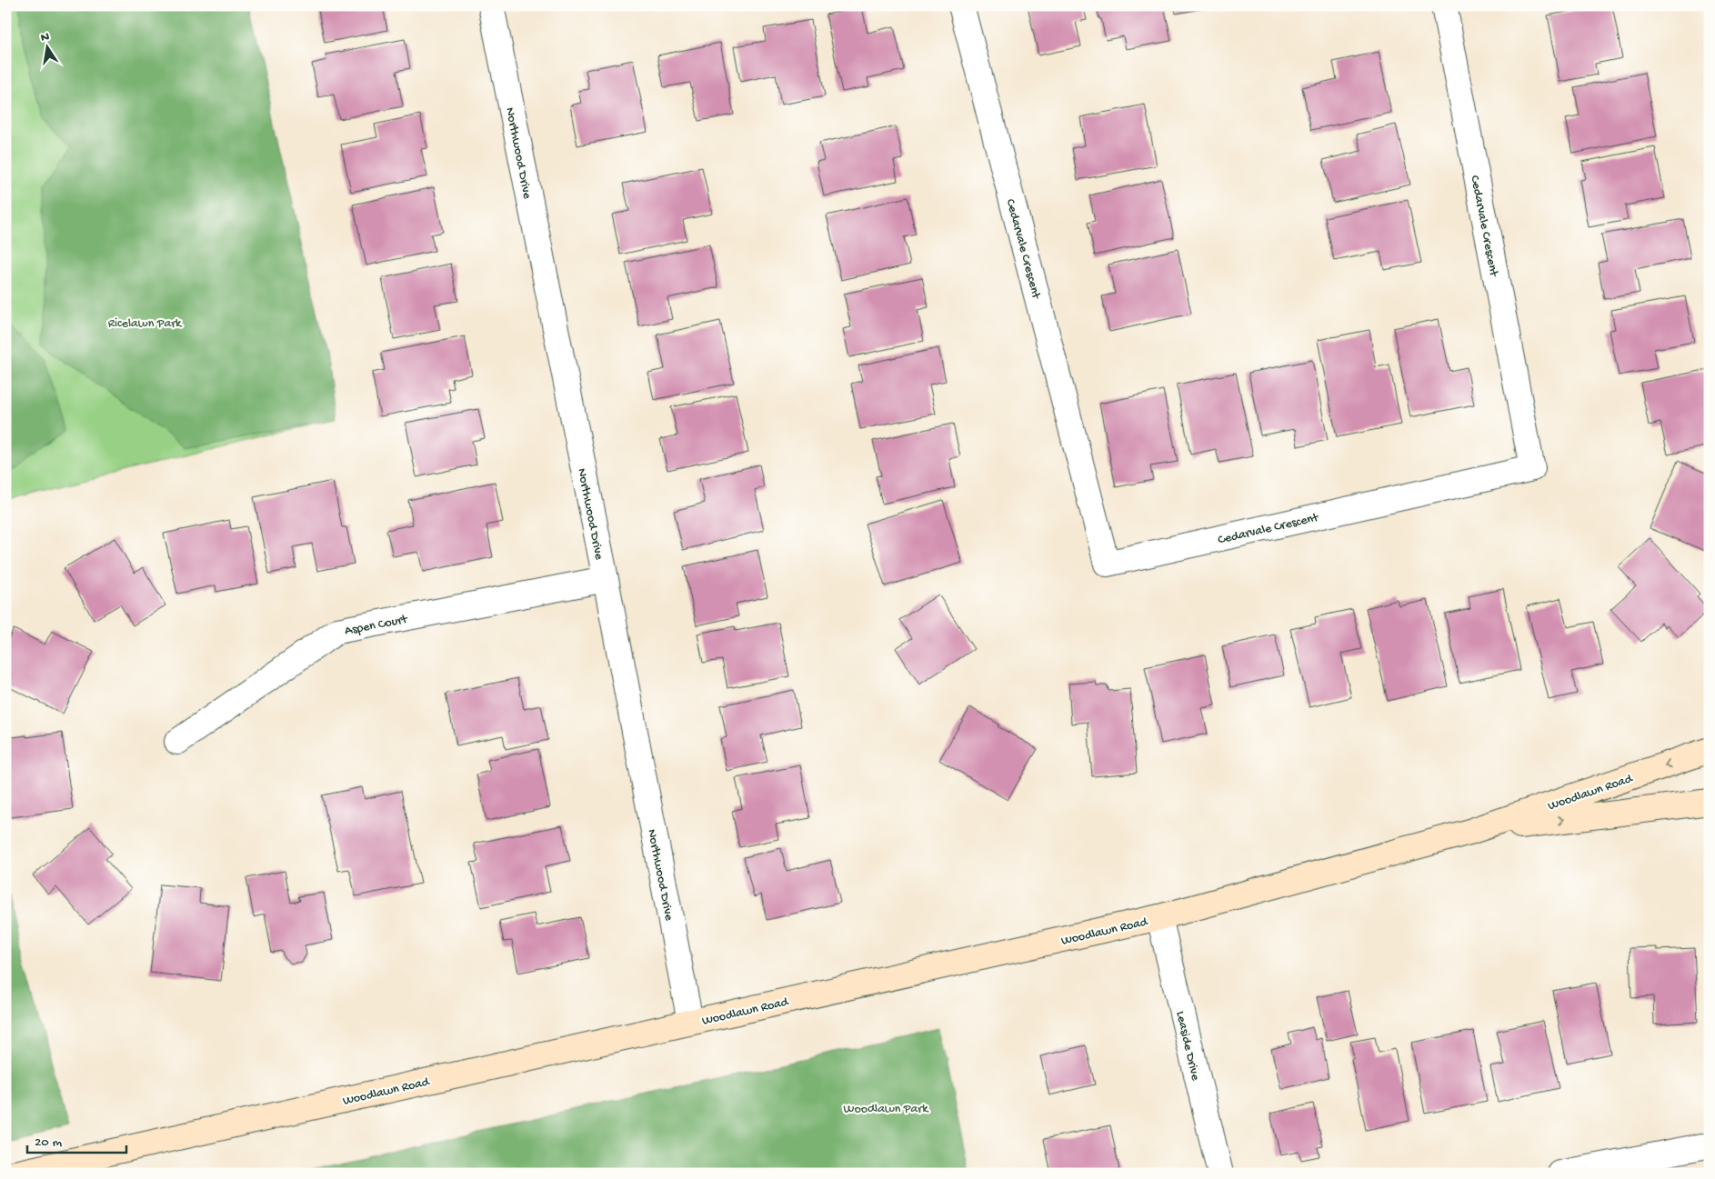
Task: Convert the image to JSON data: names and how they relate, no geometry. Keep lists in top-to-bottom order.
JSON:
{
  "streets": {
    "main road": ["Woodlawn Road"],
    "street": [
      "Northwood Drive",
      "Cedarvale Crescent",
      "Aspen Court",
      "Leaside Drive"
    ]
  },
  "crossings": [
    ["Northwood Drive", "Aspen Court"],
    ["Northwood Drive", "Woodlawn Road"],
    ["Woodlawn Road", "Leaside Drive"]
  ],
  "parks": ["Ricelawn Park", "Woodlawn Park"],
  "scale_bar": "20 m",
  "north": "top"
}
